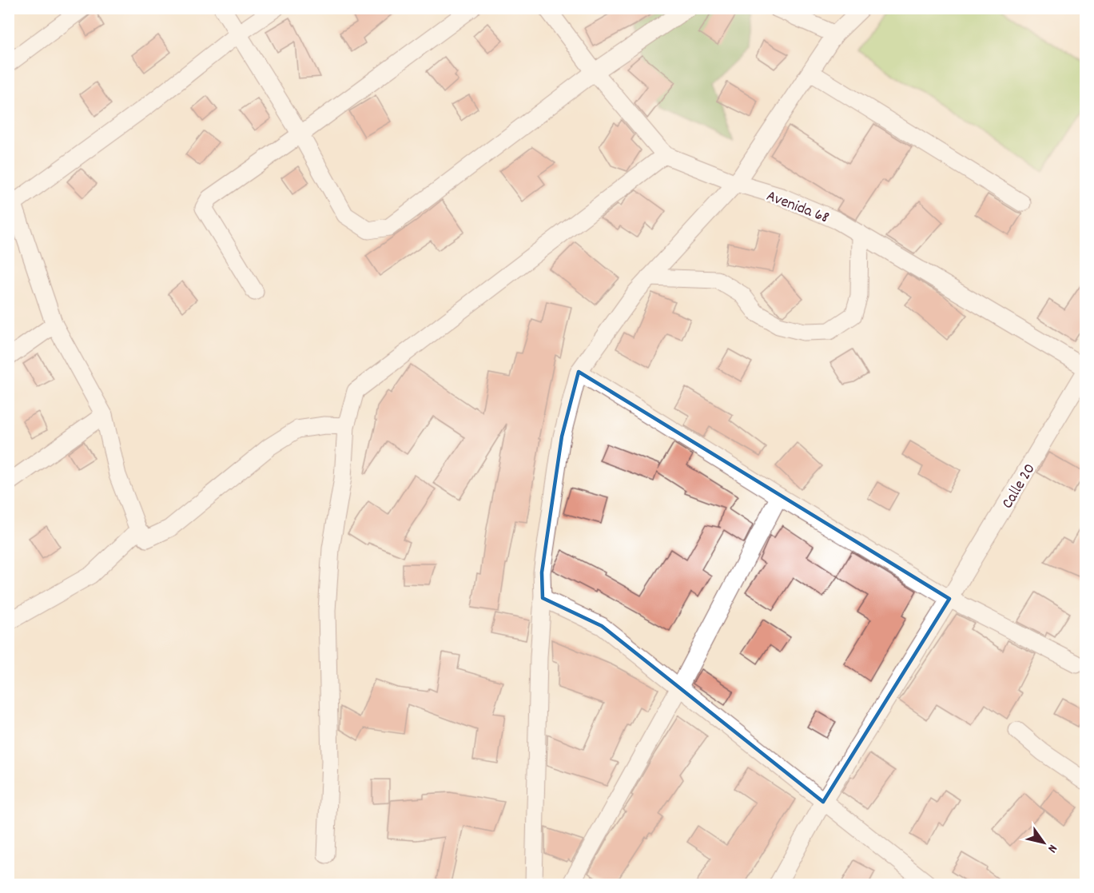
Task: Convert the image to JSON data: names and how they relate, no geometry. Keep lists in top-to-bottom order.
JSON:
{
  "streets": {
    "street": ["Avenida 68", "Calle 20"]
  },
  "crossings": [
    ["Avenida 68", "Calle 20"]
  ],
  "north": "bottom right"
}
